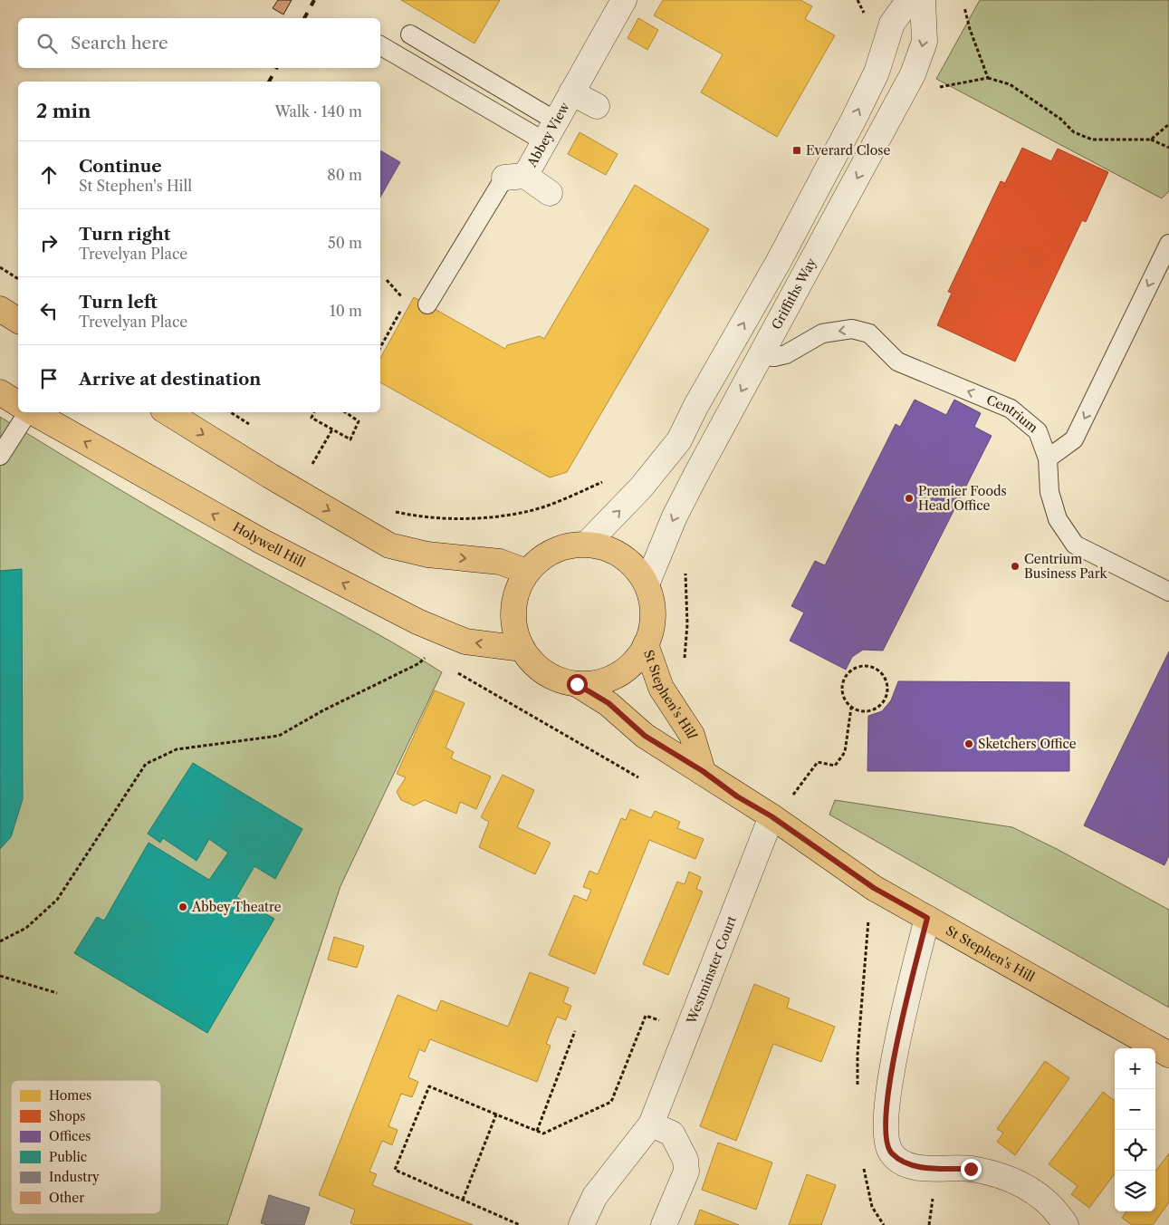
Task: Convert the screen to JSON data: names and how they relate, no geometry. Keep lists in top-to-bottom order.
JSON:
{
  "streets": {
    "main road": ["Holywell Hill", "St Stephen's Hill"],
    "street": ["Abbey View", "Griffiths Way", "Westminster Court"],
    "lane": ["Centrium"]
  },
  "crossings": [
    ["Griffiths Way", "Centrium"],
    ["Griffiths Way", "Holywell Hill"],
    ["Griffiths Way", "St Stephen's Hill"],
    ["Holywell Hill", "St Stephen's Hill"],
    ["St Stephen's Hill", "Westminster Court"]
  ],
  "one_way": ["Centrium"],
  "places": {
    "transit": ["Everard Close"],
    "other": [
      "Premier Foods Head Office",
      "Centrium Business Park",
      "Sketchers Office",
      "Abbey Theatre"
    ]
  },
  "legend": [
    "Homes",
    "Shops",
    "Offices",
    "Public",
    "Industry",
    "Other"
  ],
  "page": {
    "search": "Search here",
    "heading": ["2 min", "Walk · 140 m"],
    "list": [
      ["Continue", "St Stephen's Hill", "80 m"],
      ["Turn right", "Trevelyan Place", "50 m"],
      ["Turn left", "Trevelyan Place", "10 m"],
      "Arrive at destination"
    ],
    "map_buttons": ["+", "−"]
  }
}
